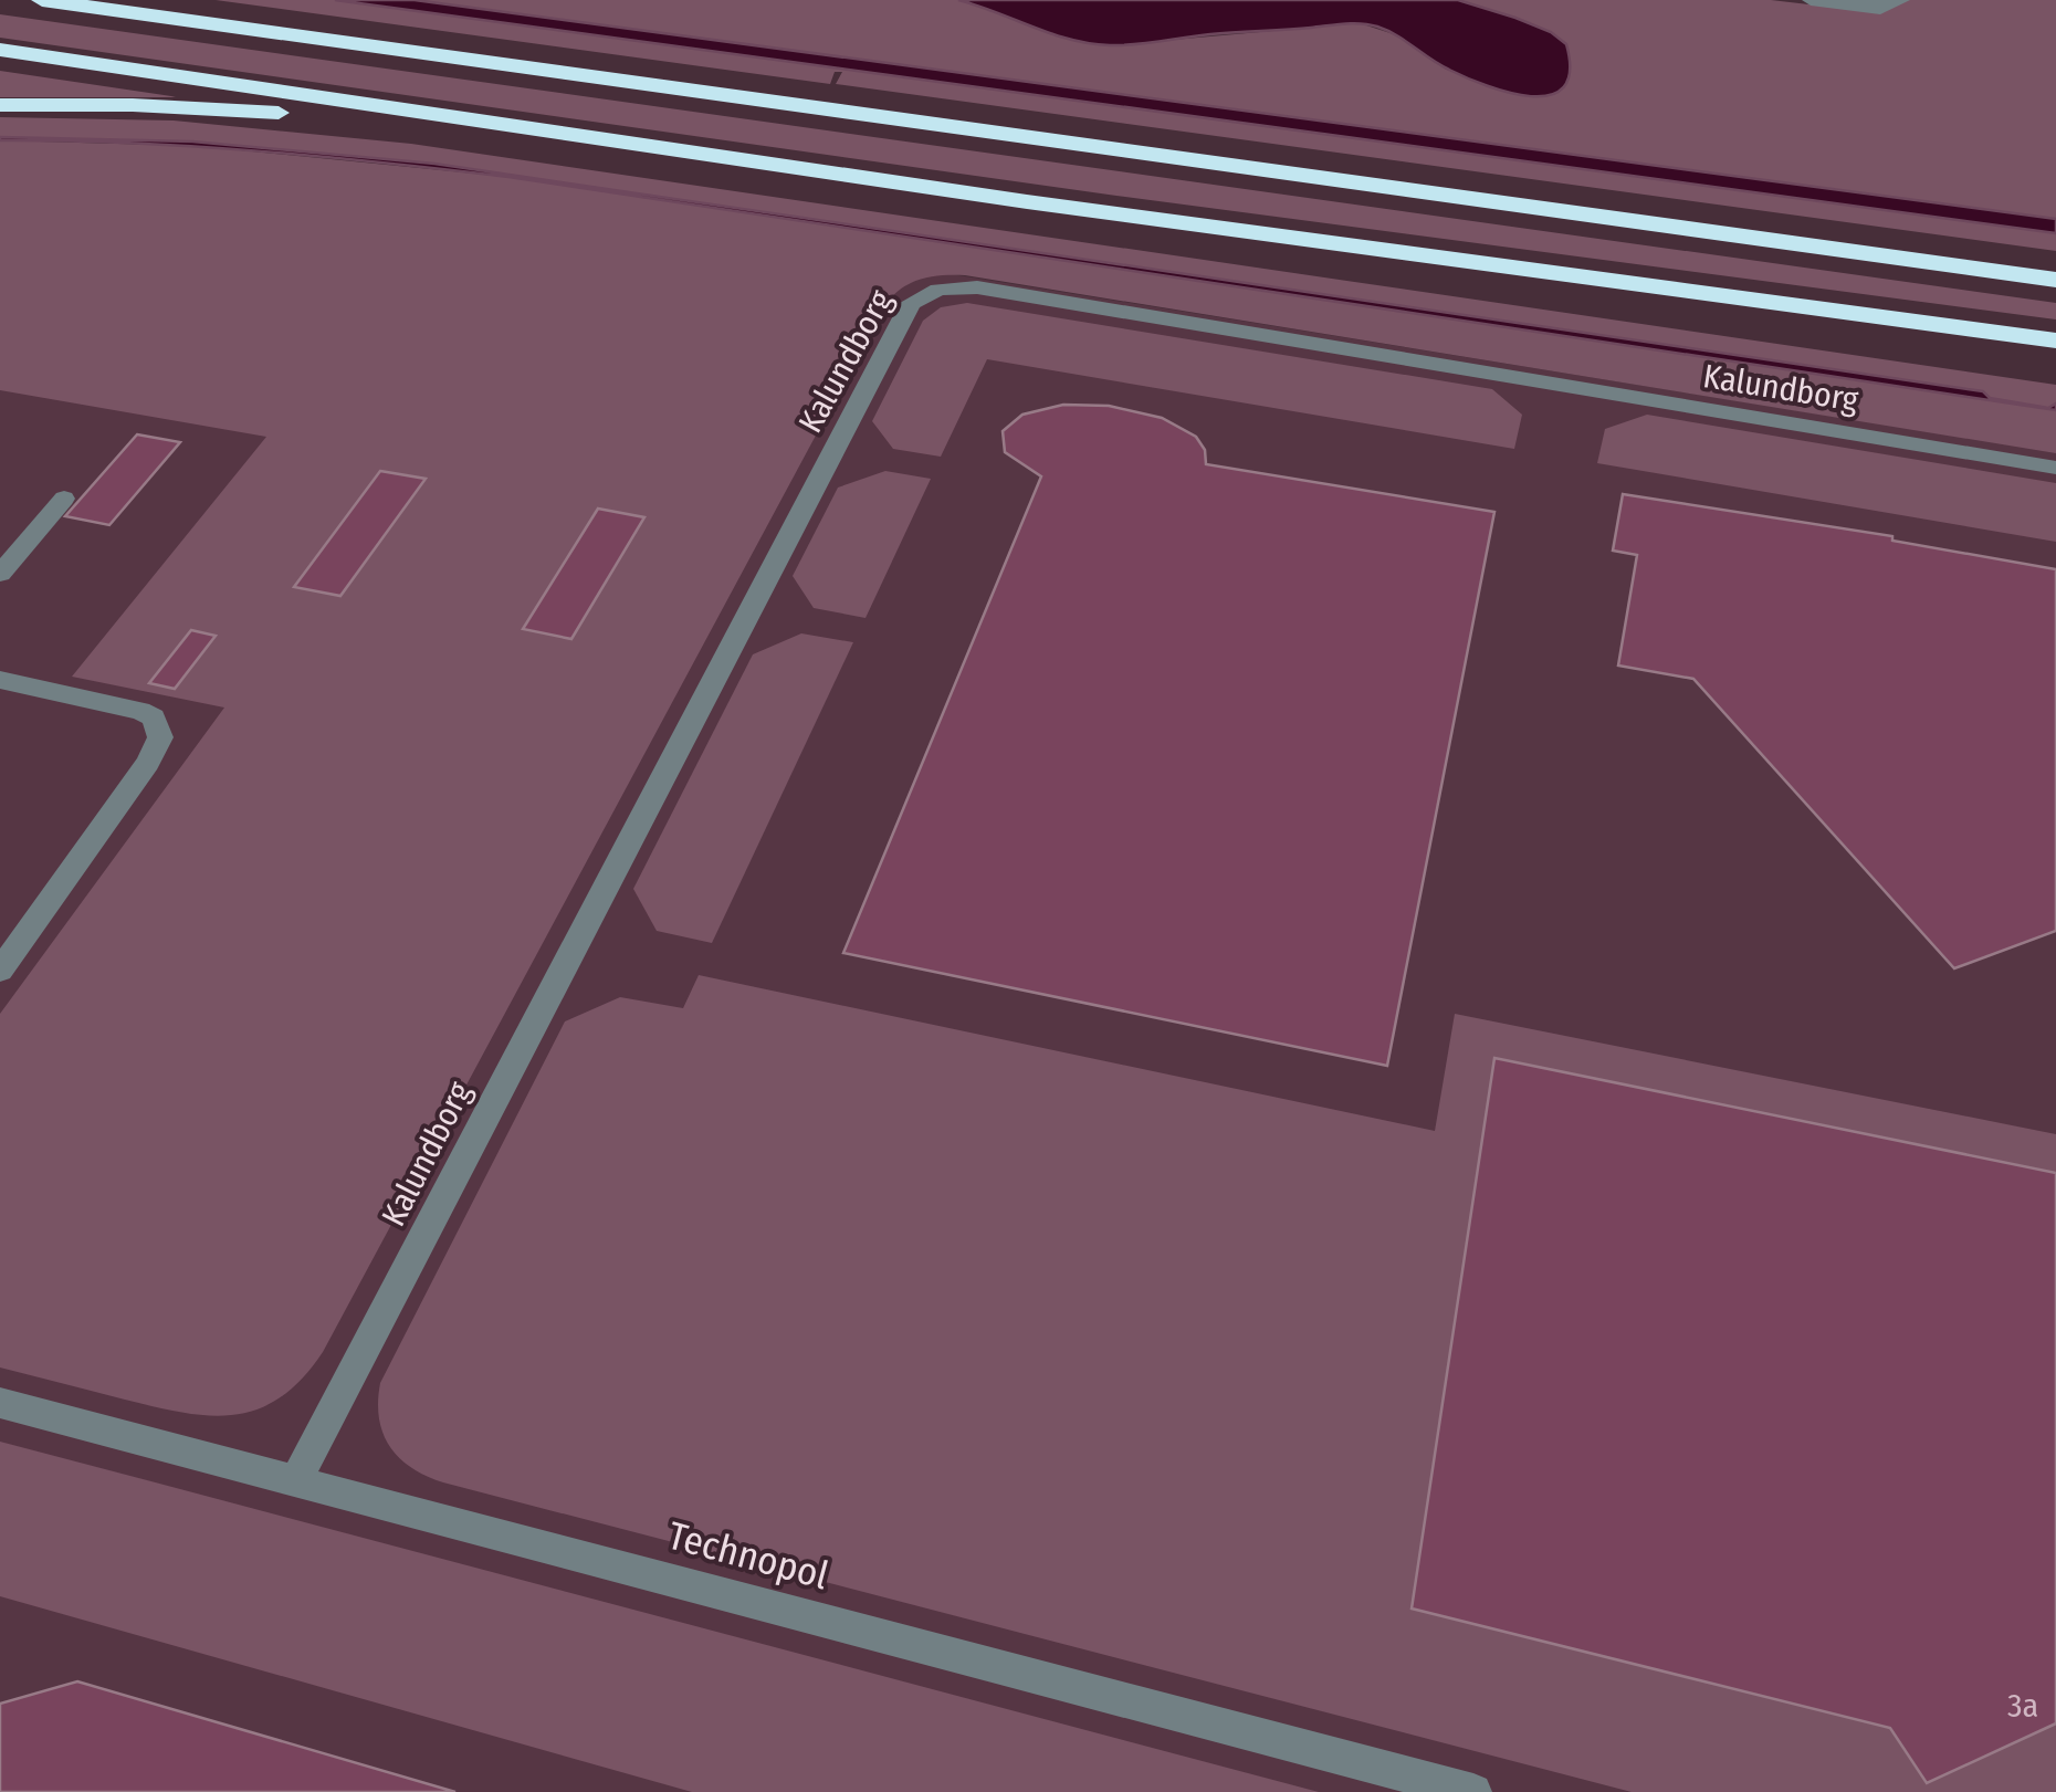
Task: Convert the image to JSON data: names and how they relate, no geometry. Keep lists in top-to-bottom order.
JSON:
{
  "streets": {
    "street": ["Kalundborg", "Technopol"]
  },
  "crossings": [
    ["Kalundborg", "Technopol"]
  ],
  "house_numbers": ["3a"]
}
